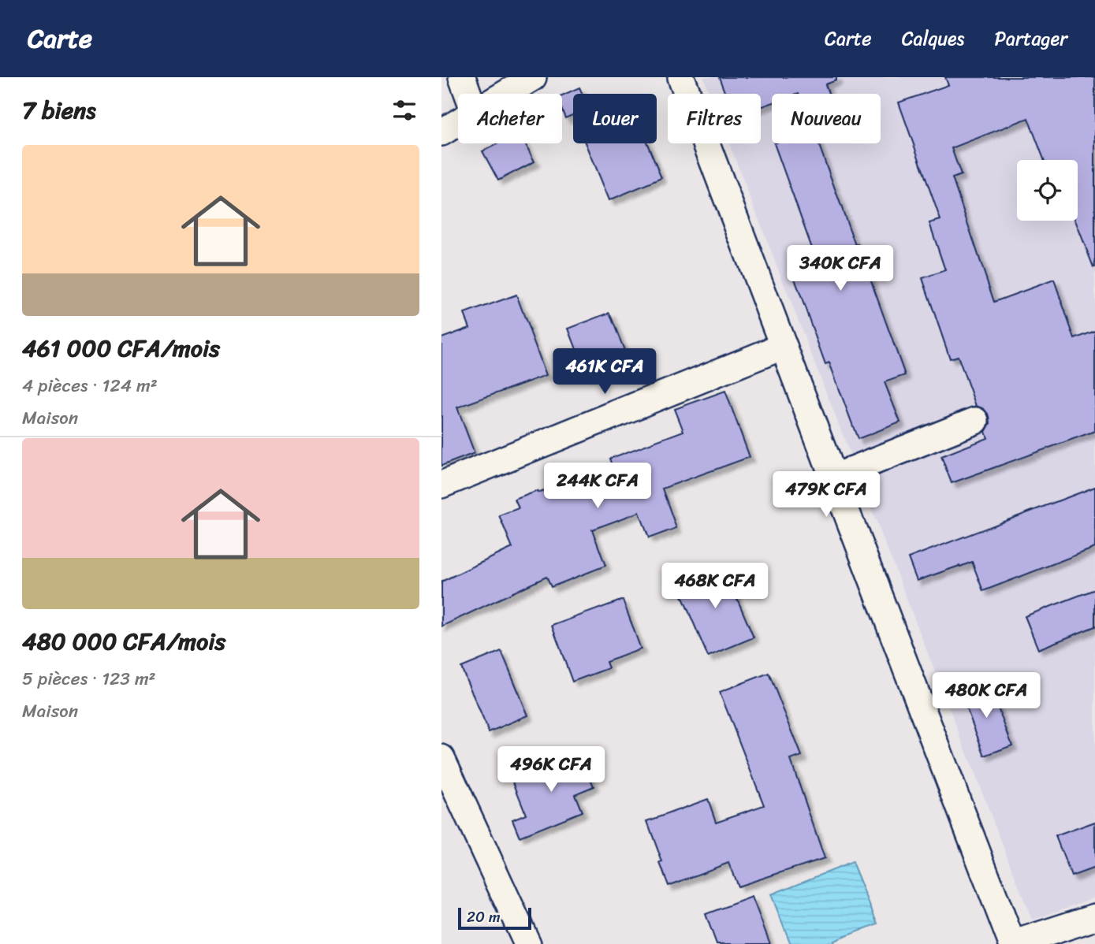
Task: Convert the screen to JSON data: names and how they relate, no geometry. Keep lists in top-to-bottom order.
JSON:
{
  "scale_bar": "20 m",
  "page": {
    "header": "Carte",
    "nav": ["Carte", "Calques", "Partager"],
    "heading": "7 biens",
    "chip": [
      "Acheter",
      "Louer",
      "Filtres",
      "Nouveau"
    ],
    "list": [
      {
        "name": "461 000 CFA/mois",
        "note": "4 pièces · 124 m² · Maison"
      },
      {
        "name": "480 000 CFA/mois",
        "note": "5 pièces · 123 m² · Maison"
      }
    ],
    "price": [
      "340K CFA",
      "461K CFA",
      "244K CFA",
      "479K CFA",
      "468K CFA",
      "480K CFA",
      "496K CFA"
    ],
    "scale": "20 m"
  }
}
